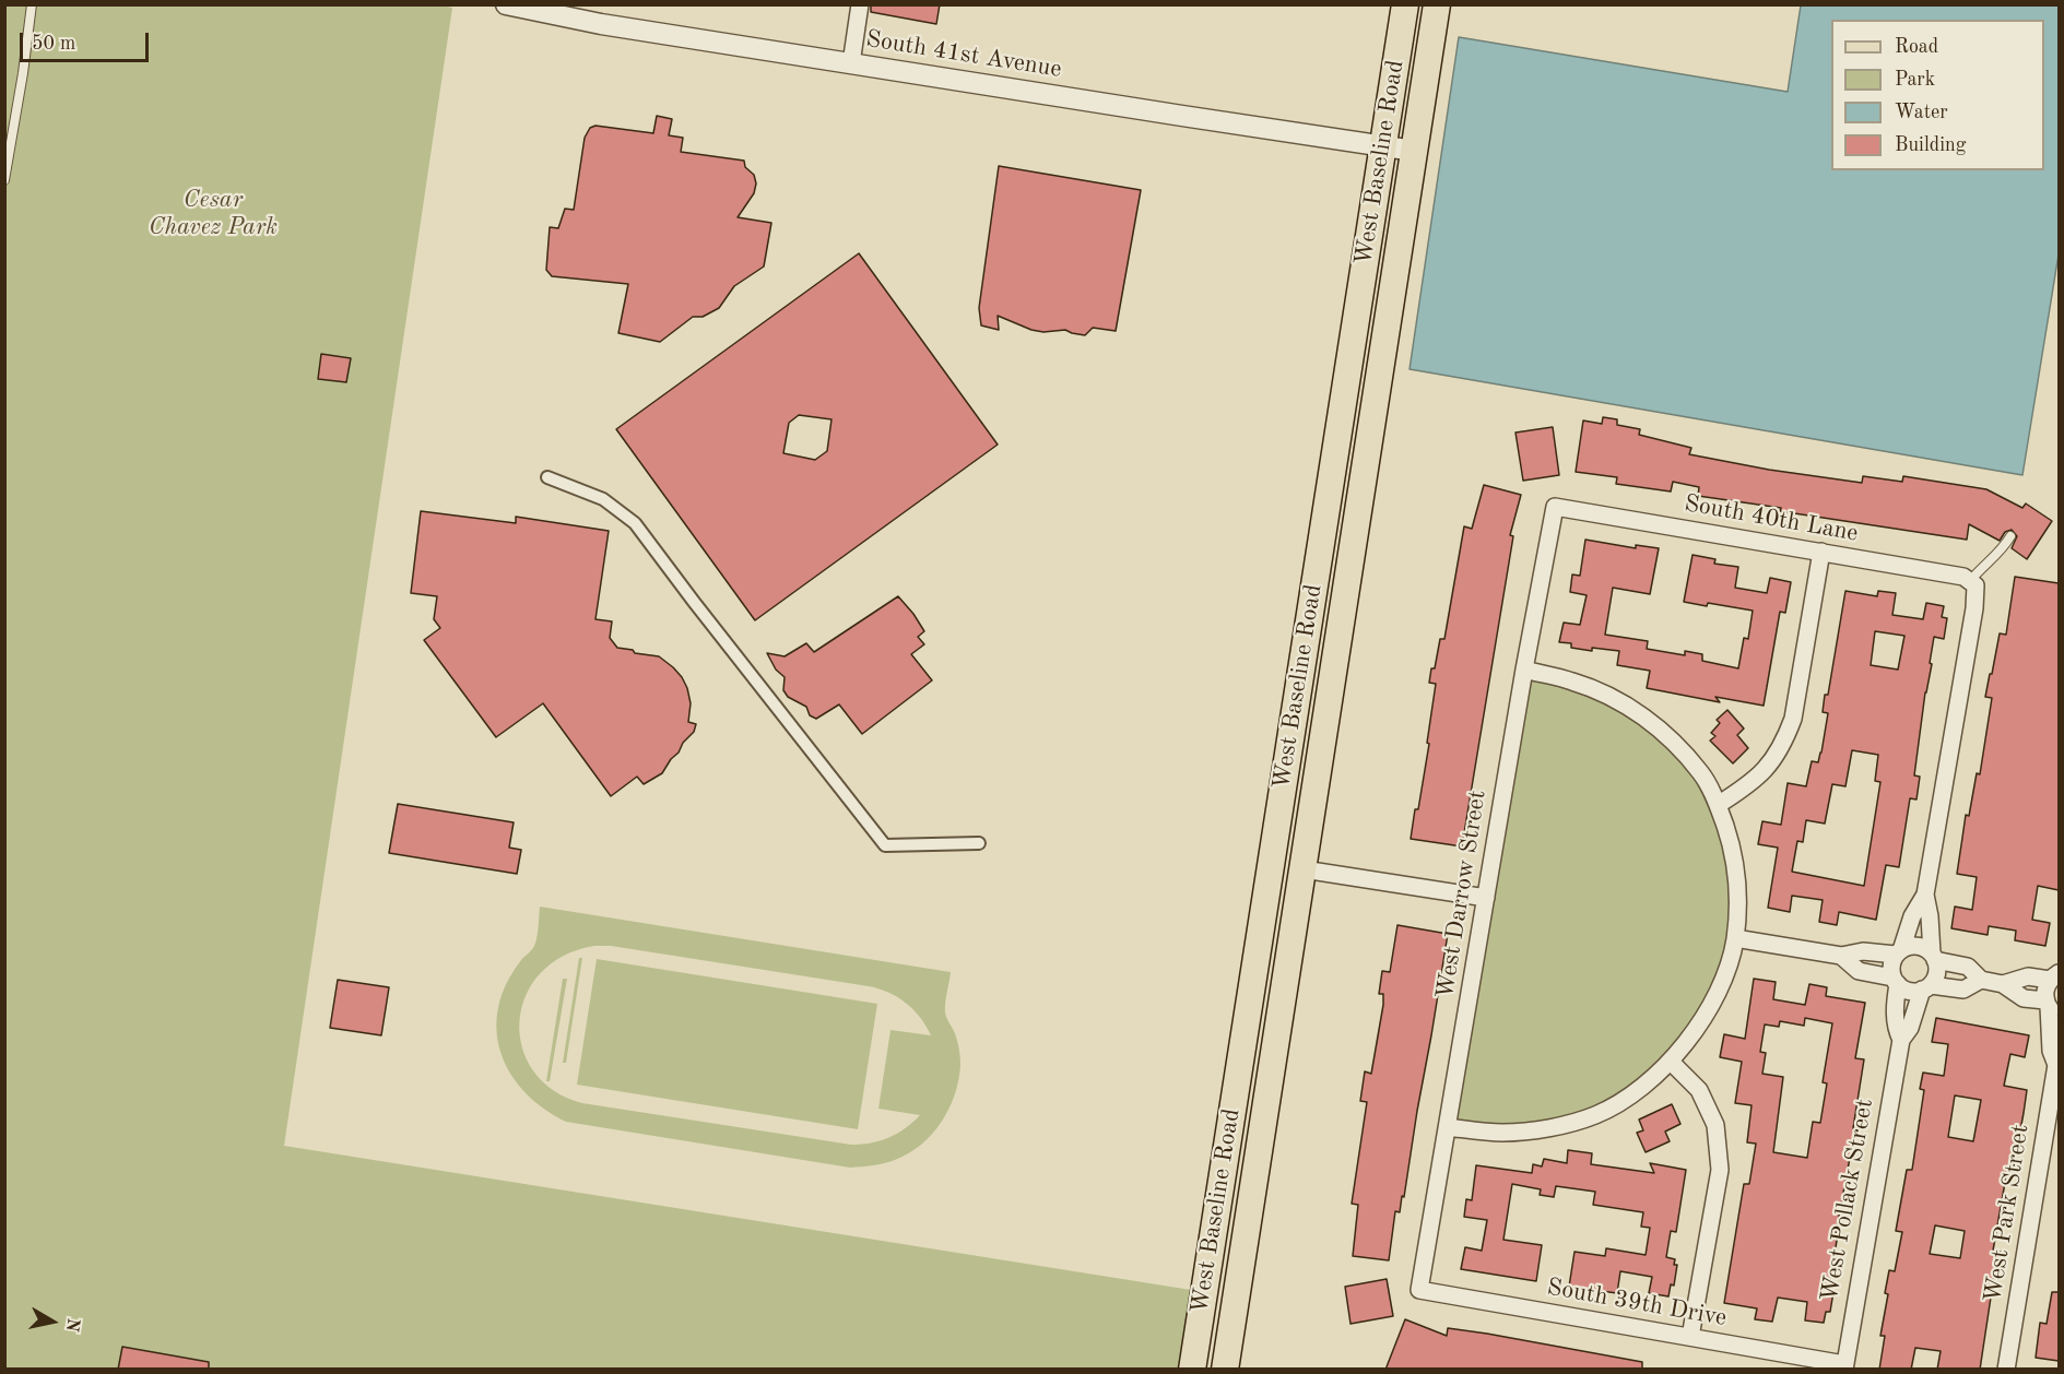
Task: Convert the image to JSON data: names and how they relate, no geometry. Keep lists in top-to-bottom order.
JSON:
{
  "streets": {
    "main road": ["West Baseline Road"],
    "street": [
      "South 41st Avenue",
      "South 40th Lane",
      "West Darrow Street",
      "West Pollack Street",
      "West Park Street",
      "South 39th Drive"
    ]
  },
  "crossings": [
    ["South 41st Avenue", "West Baseline Road"],
    ["South 40th Lane", "West Darrow Street"],
    ["West Darrow Street", "South 39th Drive"],
    ["West Pollack Street", "South 39th Drive"]
  ],
  "parks": ["Cesar Chavez Park"],
  "legend": [
    "Road",
    "Park",
    "Water",
    "Building"
  ],
  "scale_bar": "50 m",
  "north": "right"
}
